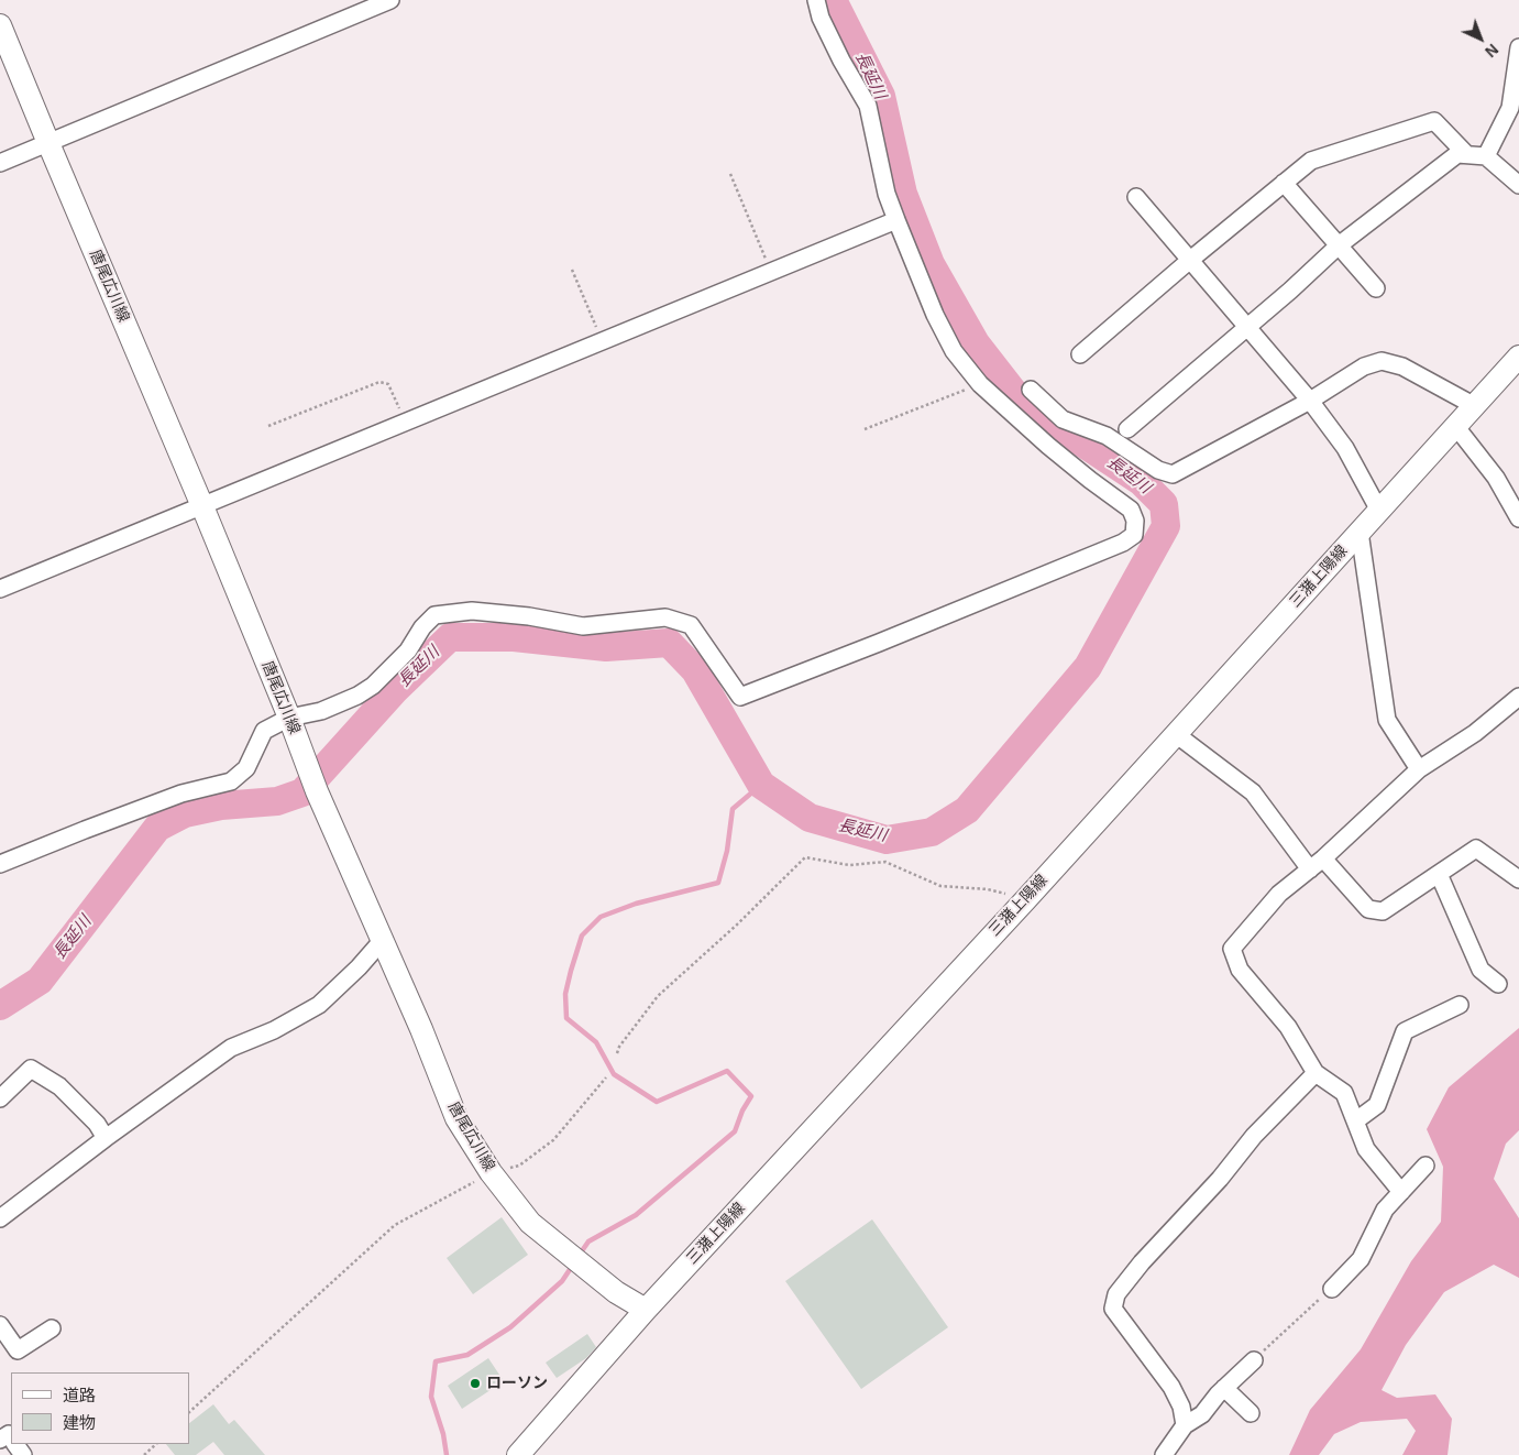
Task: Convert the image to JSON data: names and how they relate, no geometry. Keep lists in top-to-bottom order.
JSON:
{
  "streets": {
    "main road": ["唐尾広川線", "三潴上陽線"]
  },
  "crossings": [
    ["唐尾広川線", "三潴上陽線"]
  ],
  "water": ["長延川"],
  "places": ["ローソン"],
  "legend": ["道路", "建物"],
  "north": "bottom right"
}
